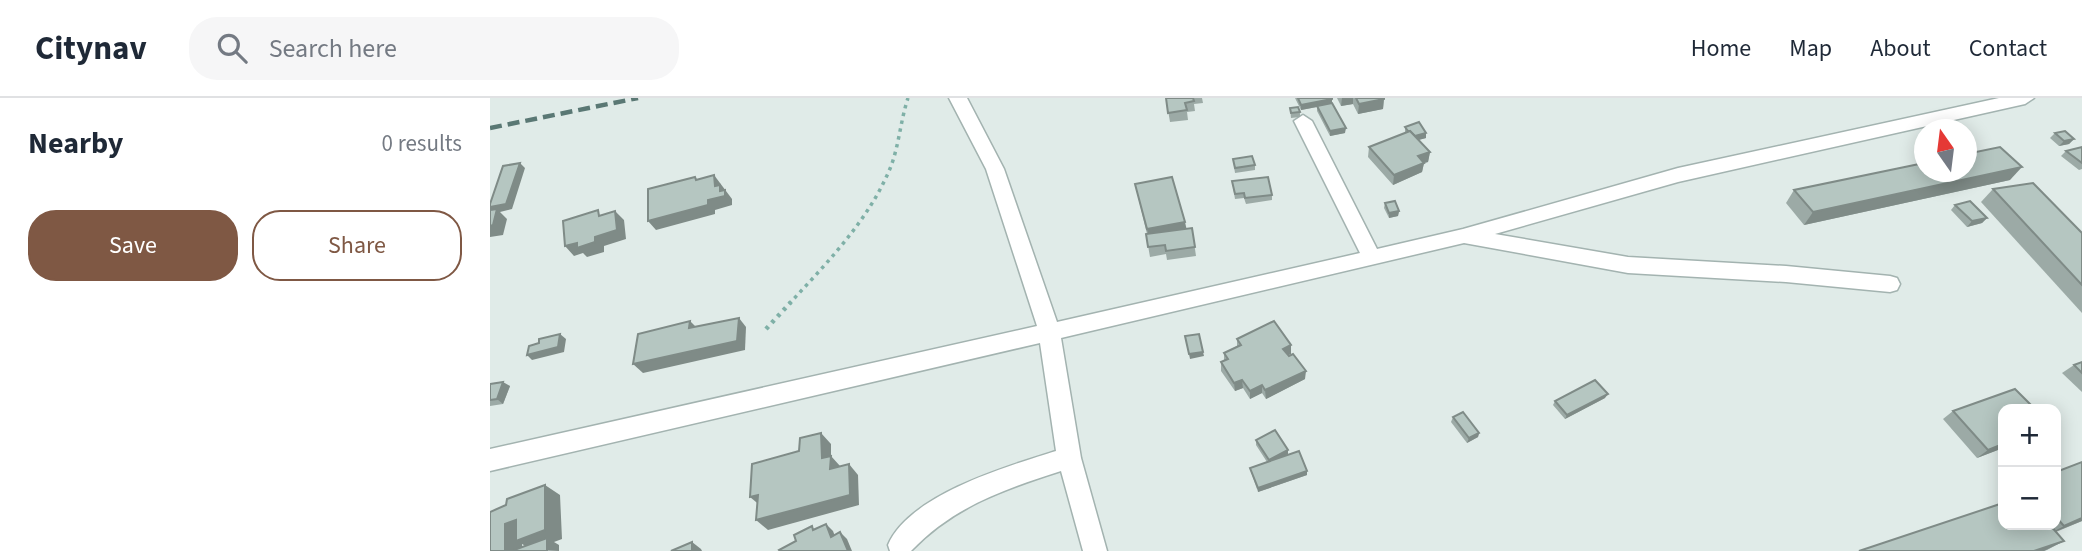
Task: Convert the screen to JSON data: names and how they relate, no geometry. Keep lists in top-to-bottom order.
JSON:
{
  "north": "top",
  "page": {
    "header": "Citynav",
    "search": "Search here",
    "nav": [
      "Home",
      "Map",
      "About",
      "Contact"
    ],
    "heading": ["Nearby", "0 results"],
    "buttons": ["Save", "Share"],
    "map_buttons": ["+", "−"]
  }
}
